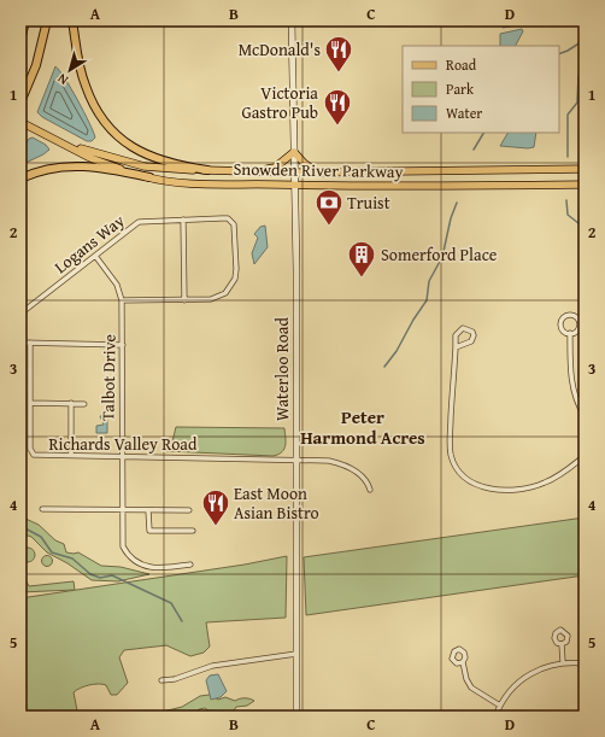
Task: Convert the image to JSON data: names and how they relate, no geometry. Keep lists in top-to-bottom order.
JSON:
{
  "streets": {
    "main road": ["Snowden River Parkway", "Waterloo Road"],
    "street": ["Logans Way", "Talbot Drive", "Richards Valley Road"]
  },
  "crossings": [
    ["Snowden River Parkway", "Waterloo Road"],
    ["Logans Way", "Talbot Drive"],
    ["Waterloo Road", "Richards Valley Road"],
    ["Talbot Drive", "Richards Valley Road"]
  ],
  "districts": ["Peter Harmond Acres"],
  "places": {
    "restaurant": ["McDonald's", "Victoria Gastro Pub", "East Moon Asian Bistro"],
    "bank": ["Truist"],
    "building": ["Somerford Place"]
  },
  "legend": ["Road", "Park", "Water"],
  "north": "bottom left",
  "grid": {
    "columns": [
      "A",
      "B",
      "C",
      "D"
    ],
    "rows": [
      "1",
      "2",
      "3",
      "4",
      "5"
    ]
  }
}
